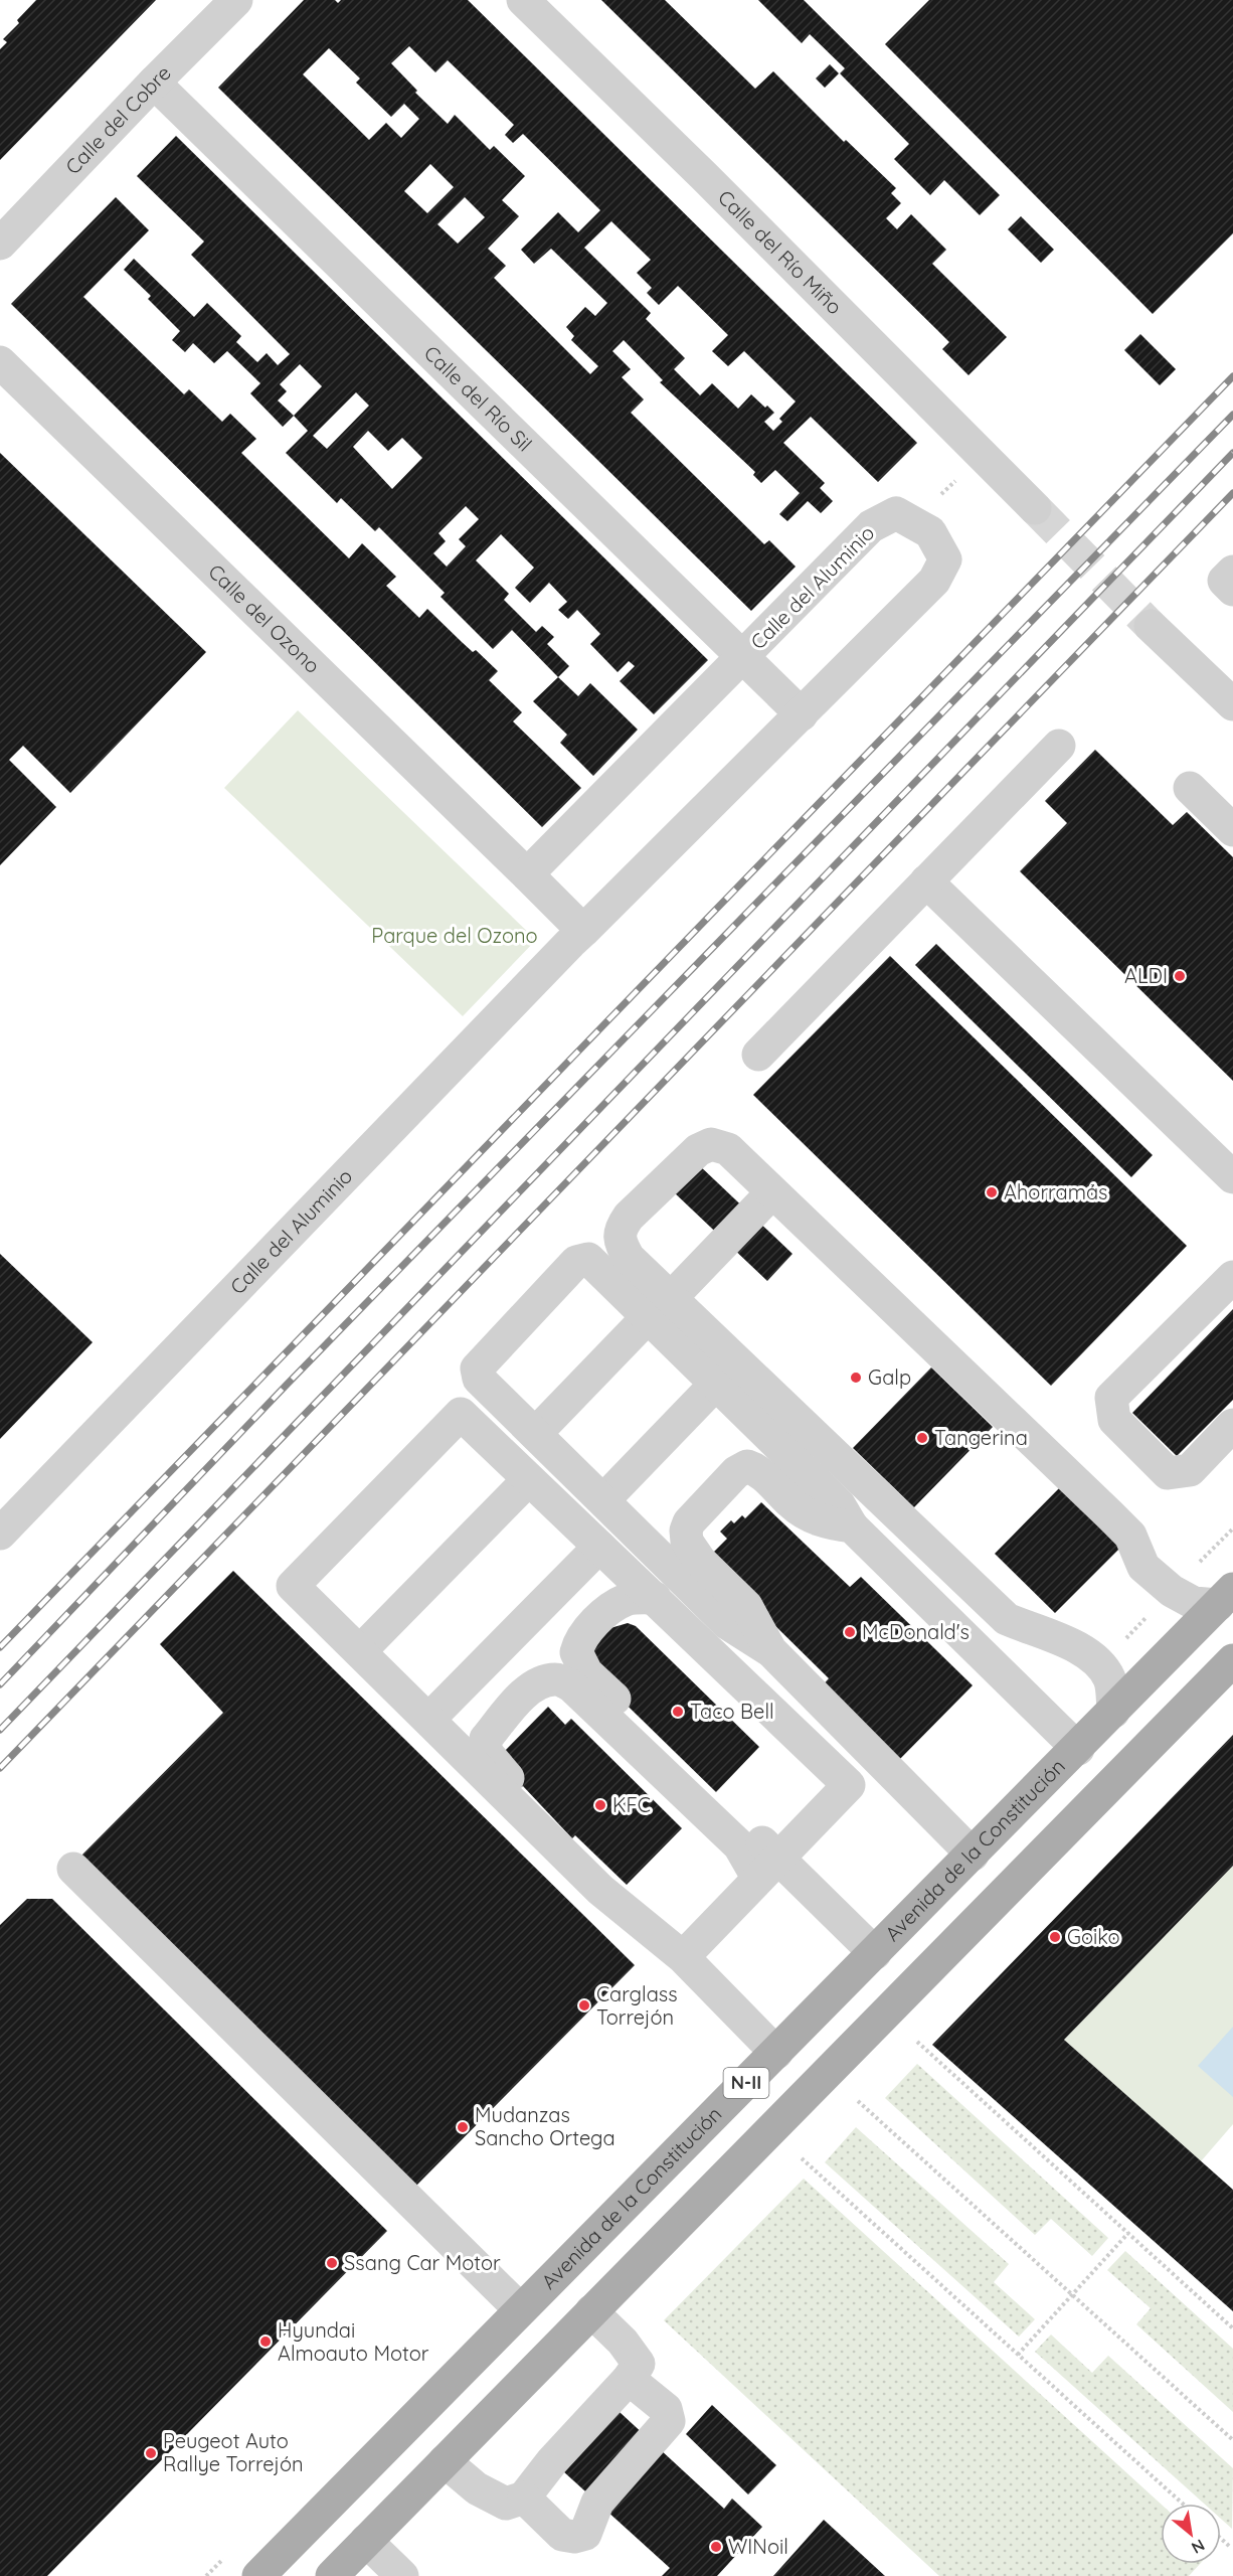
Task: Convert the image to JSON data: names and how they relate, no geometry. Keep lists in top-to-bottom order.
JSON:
{
  "streets": {
    "main road": ["Avenida de la Constitución", "N-II"],
    "street": [
      "Calle del Cobre",
      "Calle del Río Miño",
      "Calle del Río Sil",
      "Calle del Aluminio",
      "Calle del Ozono"
    ]
  },
  "crossings": [
    ["Calle del Cobre", "Calle del Río Sil"],
    ["Calle del Río Sil", "Calle del Aluminio"],
    ["Calle del Aluminio", "Calle del Ozono"]
  ],
  "parks": ["Parque del Ozono"],
  "places": [
    "ALDI",
    "Ahorramás",
    "Galp",
    "Tangerina",
    "McDonald's",
    "Taco Bell",
    "KFC",
    "Goiko",
    "Carglass Torrejón",
    "Mudanzas Sancho Ortega",
    "Ssang Car Motor",
    "Hyundai Almoauto Motor",
    "Peugeot Auto Rallye Torrejón",
    "WINoil"
  ],
  "north": "bottom right"
}
